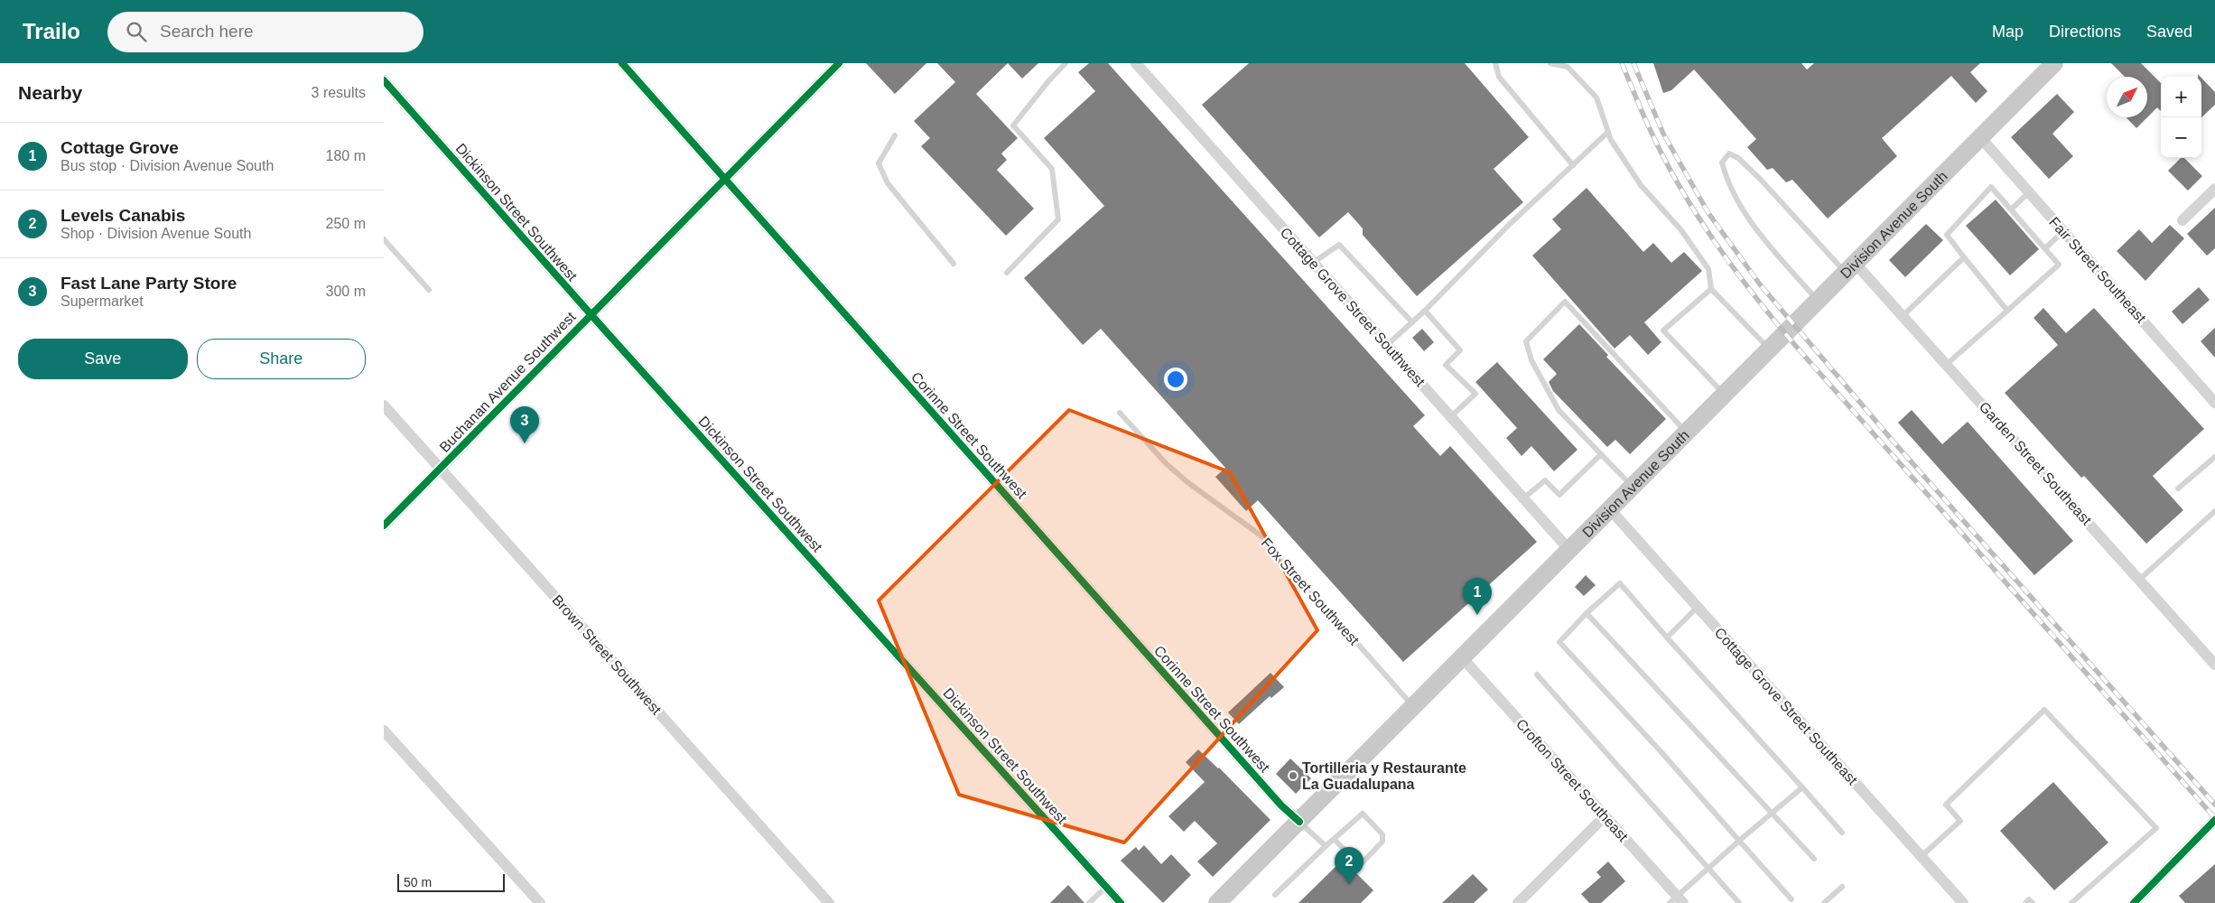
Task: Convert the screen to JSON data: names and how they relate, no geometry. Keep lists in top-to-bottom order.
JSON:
{
  "streets": {
    "main road": ["Division Avenue South"],
    "street": [
      "Dickinson Street Southwest",
      "Fair Street Southeast",
      "Cottage Grove Street Southwest",
      "Buchanan Avenue Southwest",
      "Corinne Street Southwest",
      "Garden Street Southeast",
      "Brown Street Southwest",
      "Cottage Grove Street Southeast",
      "Crofton Street Southeast"
    ],
    "lane": ["Fox Street Southwest"]
  },
  "crossings": [
    ["Dickinson Street Southwest", "Buchanan Avenue Southwest"],
    ["Division Avenue South", "Fair Street Southeast"],
    ["Division Avenue South", "Cottage Grove Street Southwest"],
    ["Division Avenue South", "Corinne Street Southwest"],
    ["Division Avenue South", "Garden Street Southeast"],
    ["Division Avenue South", "Fox Street Southwest"],
    ["Division Avenue South", "Cottage Grove Street Southeast"],
    ["Division Avenue South", "Crofton Street Southeast"],
    ["Buchanan Avenue Southwest", "Corinne Street Southwest"],
    ["Buchanan Avenue Southwest", "Brown Street Southwest"]
  ],
  "places": ["Tortilleria y Restaurante La Guadalupana"],
  "scale_bar": "50 m",
  "north": "top right",
  "page": {
    "header": "Trailo",
    "search": "Search here",
    "nav": ["Map", "Directions", "Saved"],
    "heading": ["Nearby", "3 results"],
    "map_buttons": ["+", "−"],
    "list": [
      {
        "mark": "1",
        "name": "Cottage Grove",
        "note": "Bus stop · Division Avenue South",
        "value": "180 m"
      },
      {
        "mark": "2",
        "name": "Levels Canabis",
        "note": "Shop · Division Avenue South",
        "value": "250 m"
      },
      {
        "mark": "3",
        "name": "Fast Lane Party Store",
        "note": "Supermarket",
        "value": "300 m"
      }
    ],
    "buttons": ["Save", "Share"],
    "pins": ["3", "1", "2"],
    "scale": "50 m"
  }
}
